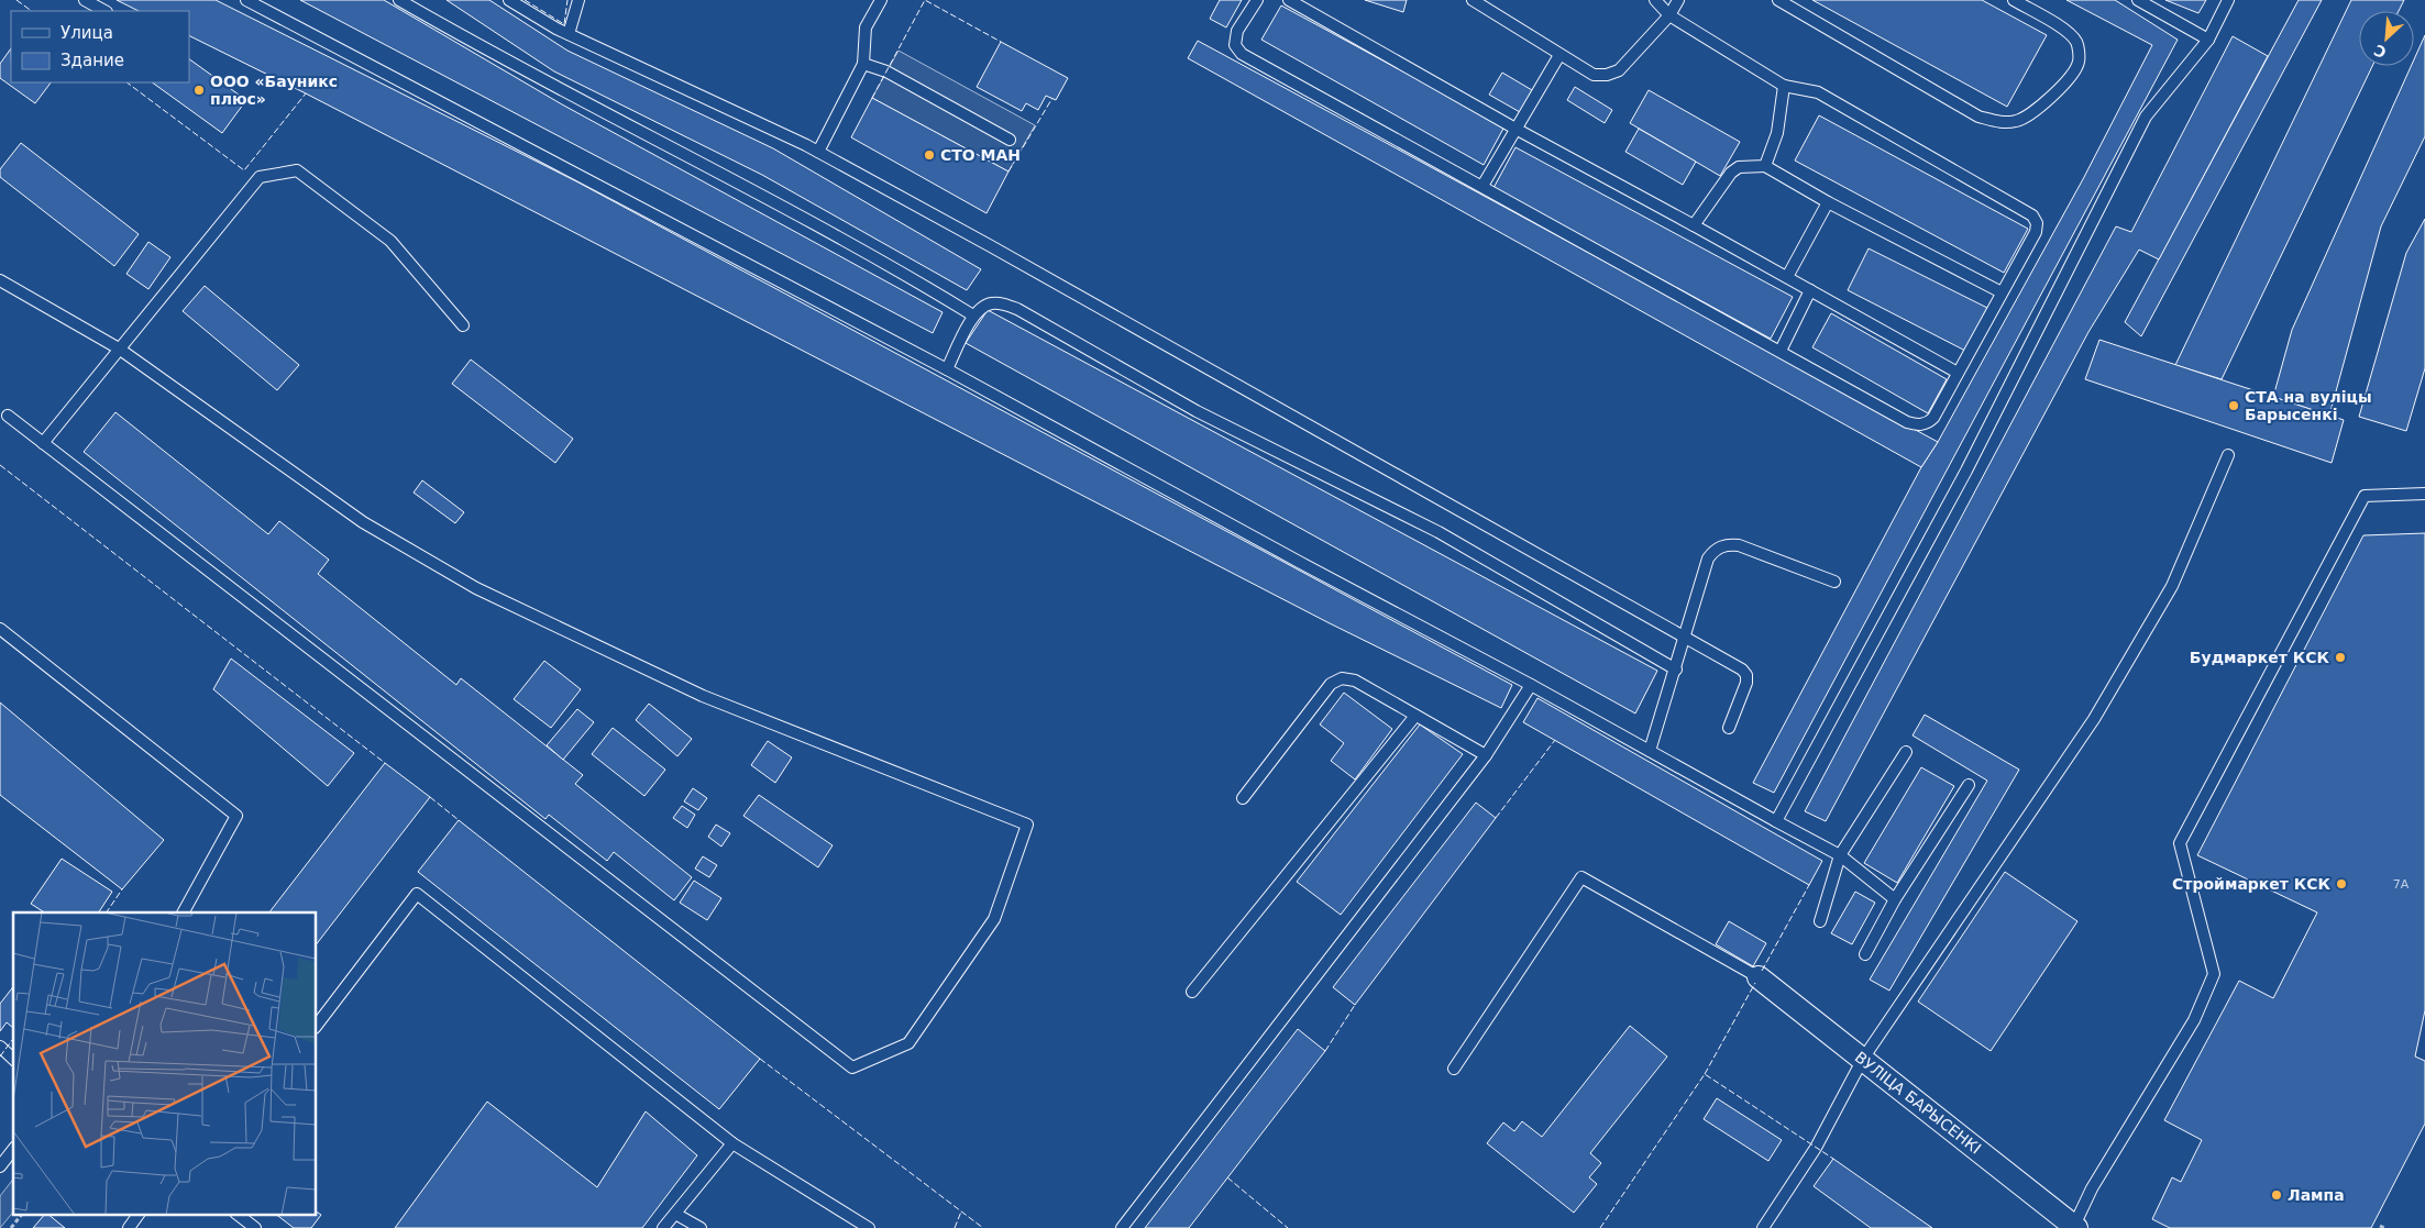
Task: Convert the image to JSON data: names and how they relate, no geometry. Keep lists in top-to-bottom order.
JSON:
{
  "streets": {
    "street": ["ВУЛІЦА БАРЫСЕНКІ"]
  },
  "places": [
    "ООО «Бауникс плюс»",
    "СТО МАН",
    "СТА на вуліцы Барысенкі",
    "Будмаркет КСК",
    "Строймаркет КСК",
    "Лампа"
  ],
  "house_numbers": ["7А"],
  "legend": ["Улица", "Здание"],
  "north": "bottom left"
}
